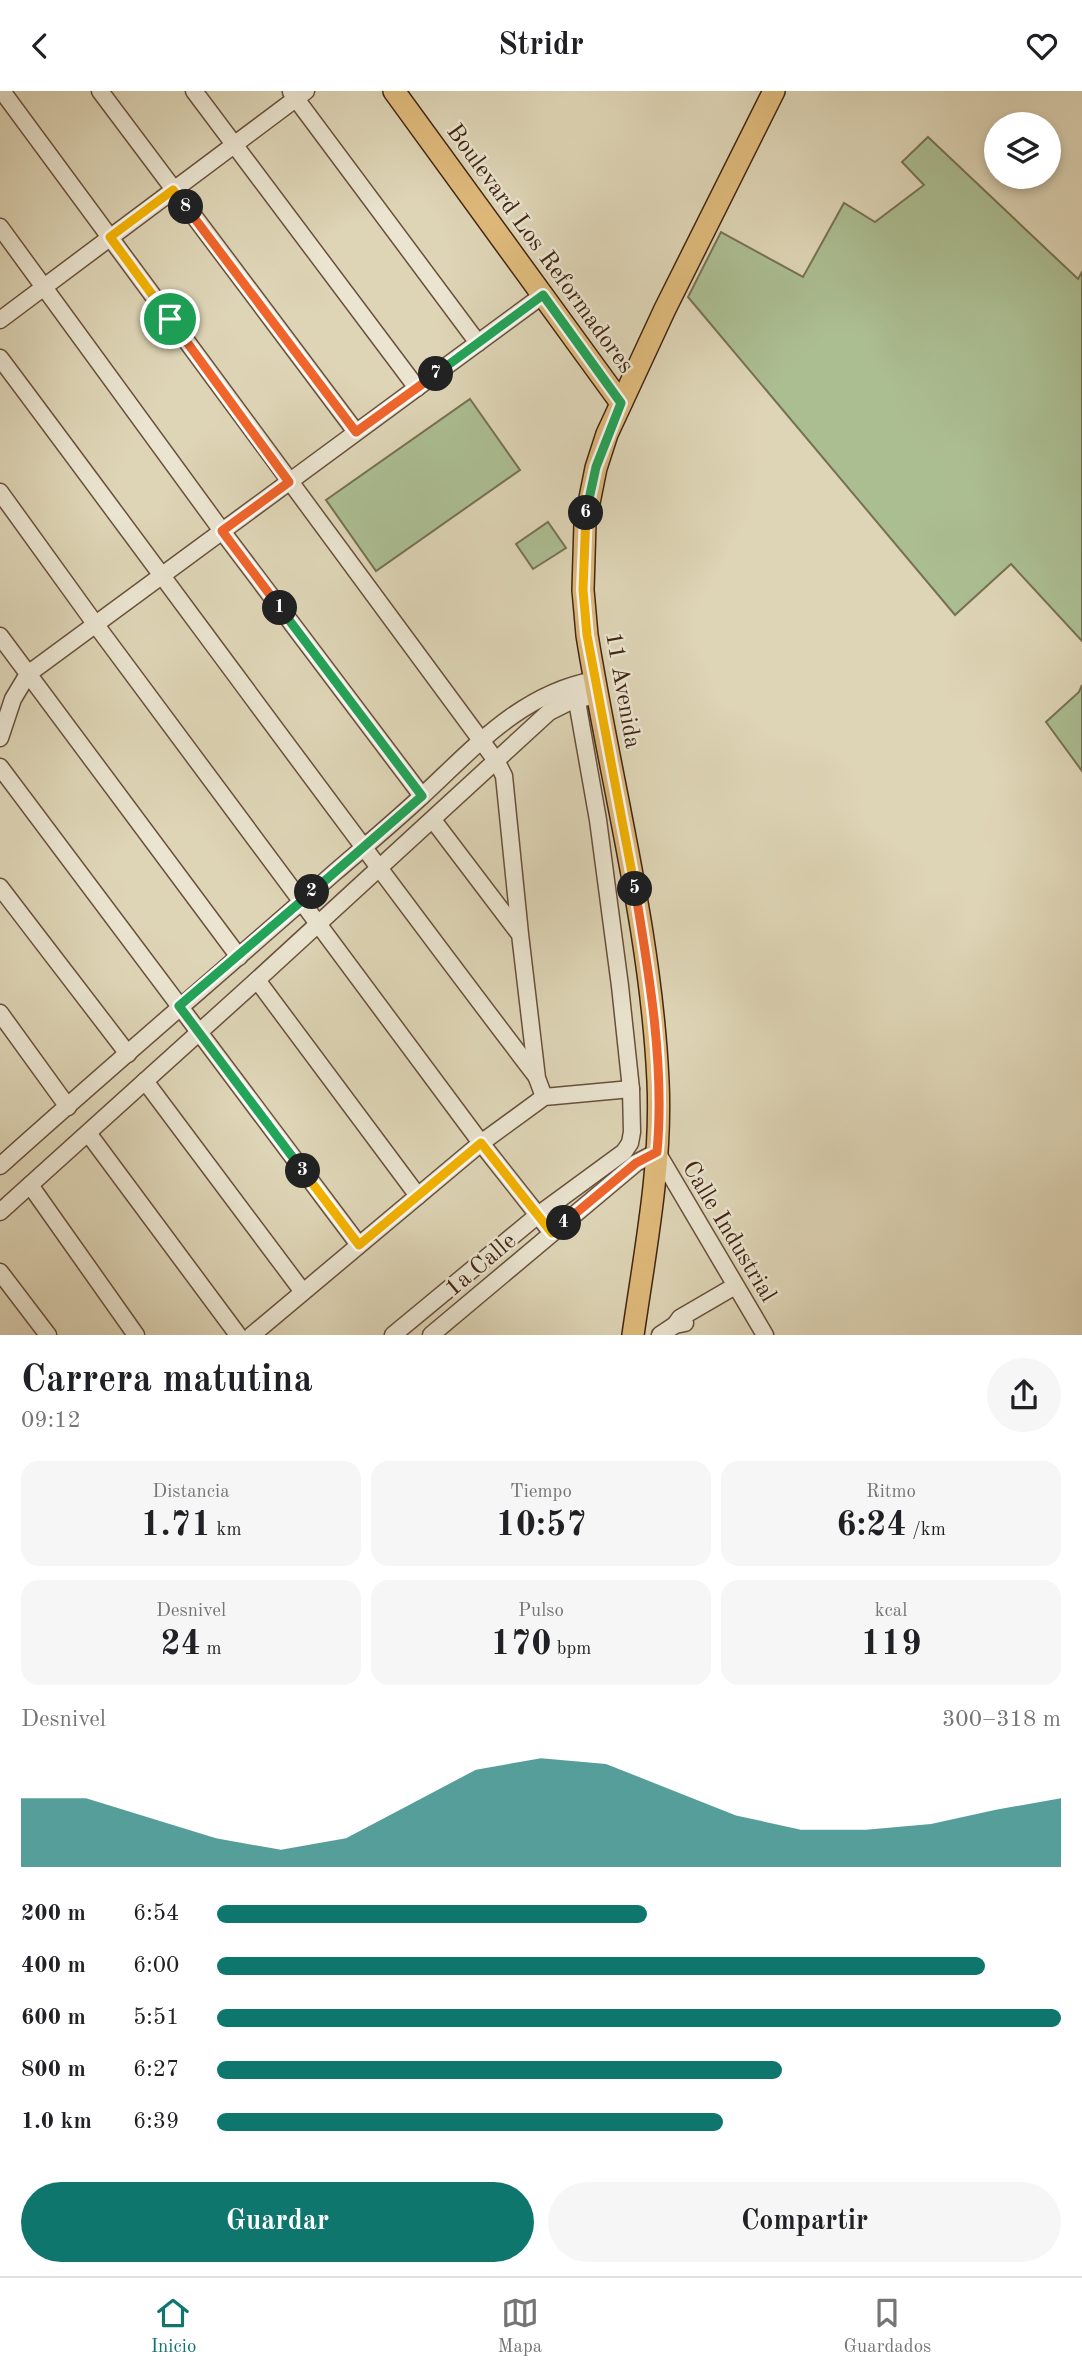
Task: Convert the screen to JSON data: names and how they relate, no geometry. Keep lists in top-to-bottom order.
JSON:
{
  "streets": {
    "main road": ["Boulevard Los Reformadores", "11 Avenida"],
    "street": ["Calle Industrial", "1a Calle"]
  },
  "crossings": [
    ["Boulevard Los Reformadores", "11 Avenida"],
    ["11 Avenida", "Calle Industrial"],
    ["11 Avenida", "1a Calle"],
    ["Calle Industrial", "1a Calle"]
  ],
  "page": {
    "header": "Stridr",
    "pins": [
      "8",
      "7",
      "6",
      "1",
      "5",
      "2",
      "3",
      "4"
    ],
    "heading": ["Carrera matutina", "09:12"],
    "stats": [
      ["Distancia", "1.71 km"],
      ["Tiempo", "10:57"],
      ["Ritmo", "6:24 /km"],
      ["Desnivel", "24 m"],
      ["Pulso", "170 bpm"],
      ["kcal", "119"]
    ],
    "chart": ["Desnivel", "300–318 m"],
    "list": [
      {
        "name": "200 m",
        "note": "6:54"
      },
      {
        "name": "400 m",
        "note": "6:00"
      },
      {
        "name": "600 m",
        "note": "5:51"
      },
      {
        "name": "800 m",
        "note": "6:27"
      },
      {
        "name": "1.0 km",
        "note": "6:39"
      }
    ],
    "buttons": ["Guardar", "Compartir"],
    "tabs": ["Inicio", "Mapa", "Guardados"]
  }
}
